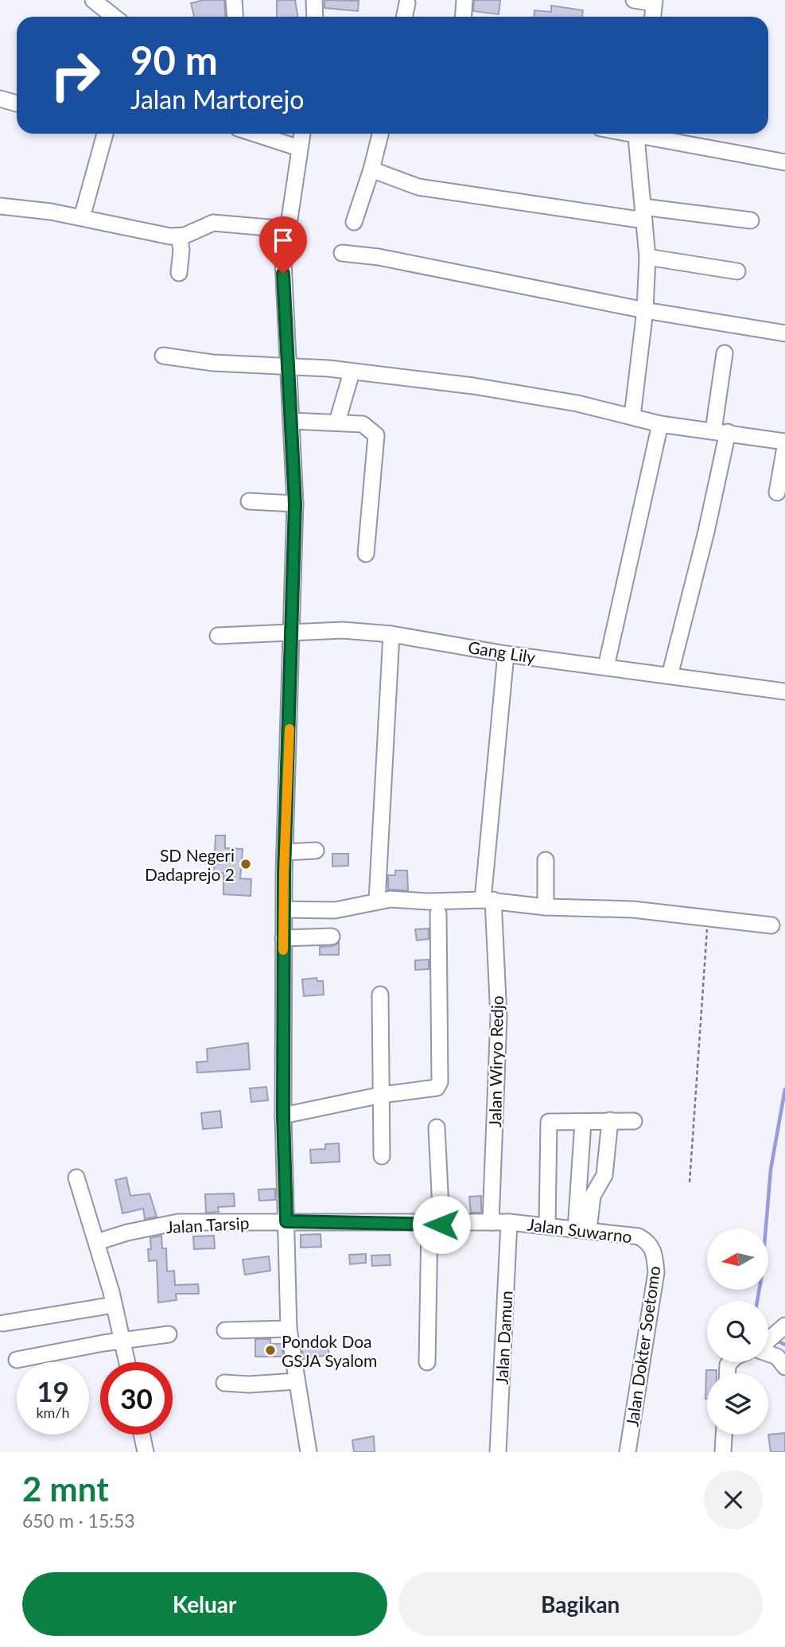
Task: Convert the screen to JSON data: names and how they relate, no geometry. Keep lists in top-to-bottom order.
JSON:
{
  "streets": {
    "street": [
      "Gang Lily",
      "Jalan Wiryo Redjo",
      "Jalan Tarsip",
      "Jalan Suwarno",
      "Jalan Damun",
      "Jalan Dokter Soetomo"
    ]
  },
  "crossings": [
    ["Gang Lily", "Jalan Wiryo Redjo"],
    ["Jalan Wiryo Redjo", "Jalan Suwarno"],
    ["Jalan Tarsip", "Jalan Suwarno"],
    ["Jalan Suwarno", "Jalan Damun"],
    ["Jalan Suwarno", "Jalan Dokter Soetomo"]
  ],
  "places": ["SD Negeri Dadaprejo 2", "Pondok Doa GSJA Syalom"],
  "north": "left",
  "page": {
    "turn": ["90 m", "Jalan Martorejo"],
    "speed": "19 km/h",
    "limit": "30",
    "heading": ["2 mnt", "650 m · 15:53"],
    "buttons": ["Keluar", "Bagikan"]
  }
}
